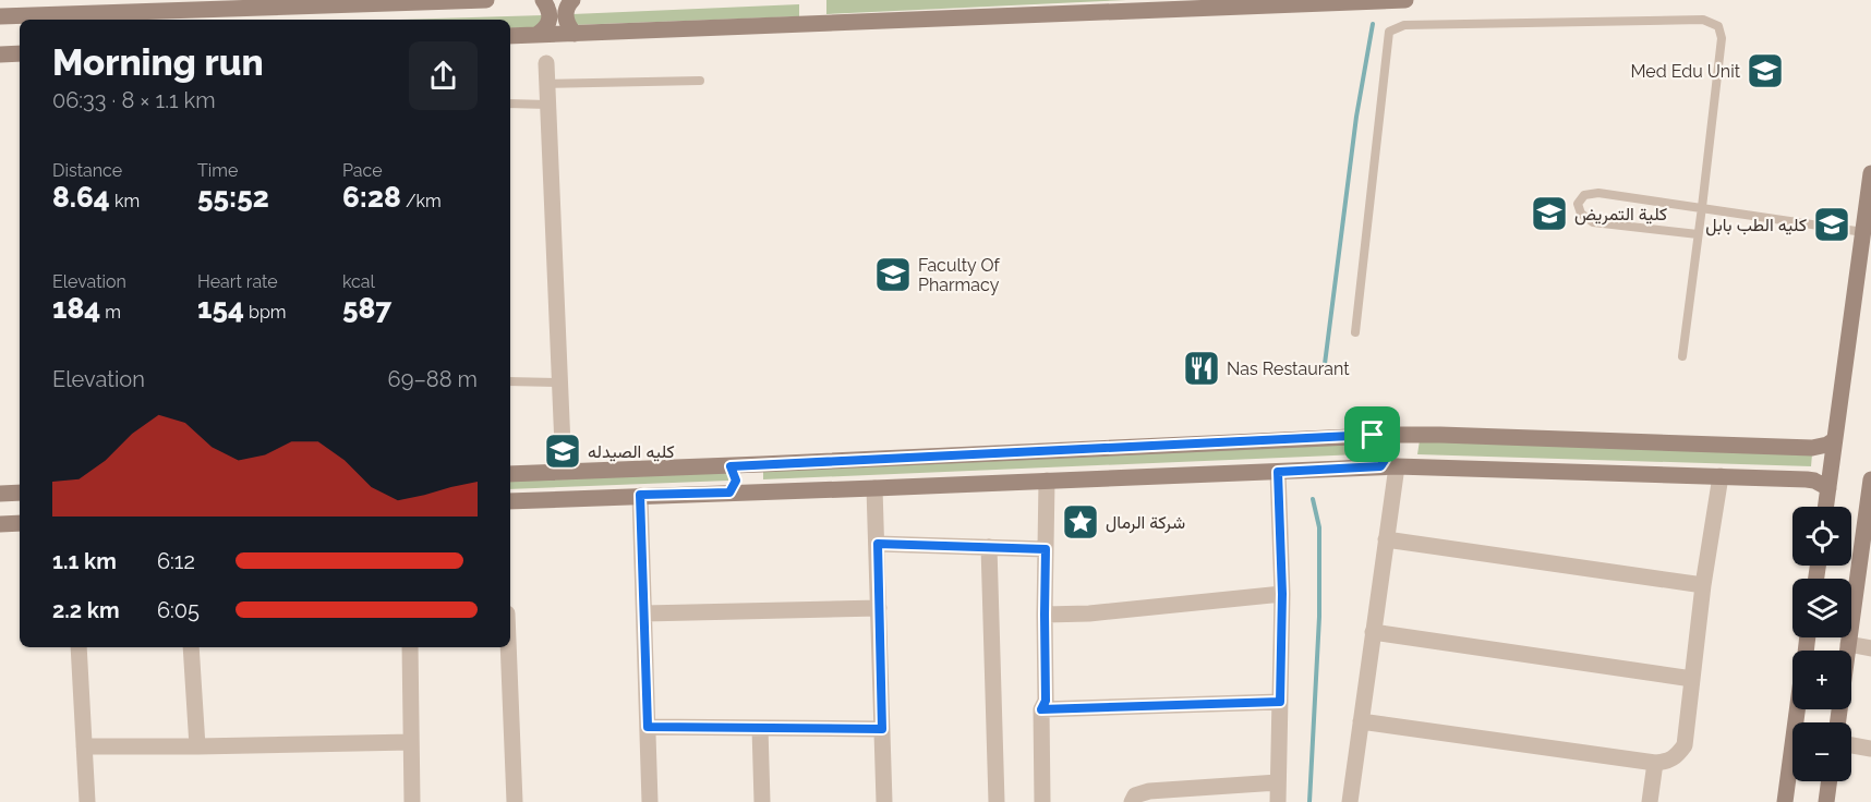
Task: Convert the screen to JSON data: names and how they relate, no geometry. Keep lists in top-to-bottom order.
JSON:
{
  "places": {
    "school or university": [
      "Med Edu Unit",
      "كلية التمريض",
      "كليه الطب بابل",
      "Faculty Of Pharmacy",
      "كليه الصيدله"
    ],
    "restaurant": ["Nas Restaurant"],
    "place": ["شركة الرمال"]
  },
  "page": {
    "heading": ["Morning run", "06:33 · 8 × 1.1 km"],
    "stats": [
      ["Distance", "8.64 km"],
      ["Time", "55:52"],
      ["Pace", "6:28 /km"],
      ["Elevation", "184 m"],
      ["Heart rate", "154 bpm"],
      ["kcal", "587"]
    ],
    "chart": ["Elevation", "69–88 m"],
    "map_buttons": ["+", "−"],
    "list": [
      {
        "name": "1.1 km",
        "note": "6:12"
      },
      {
        "name": "2.2 km",
        "note": "6:05"
      }
    ]
  }
}
